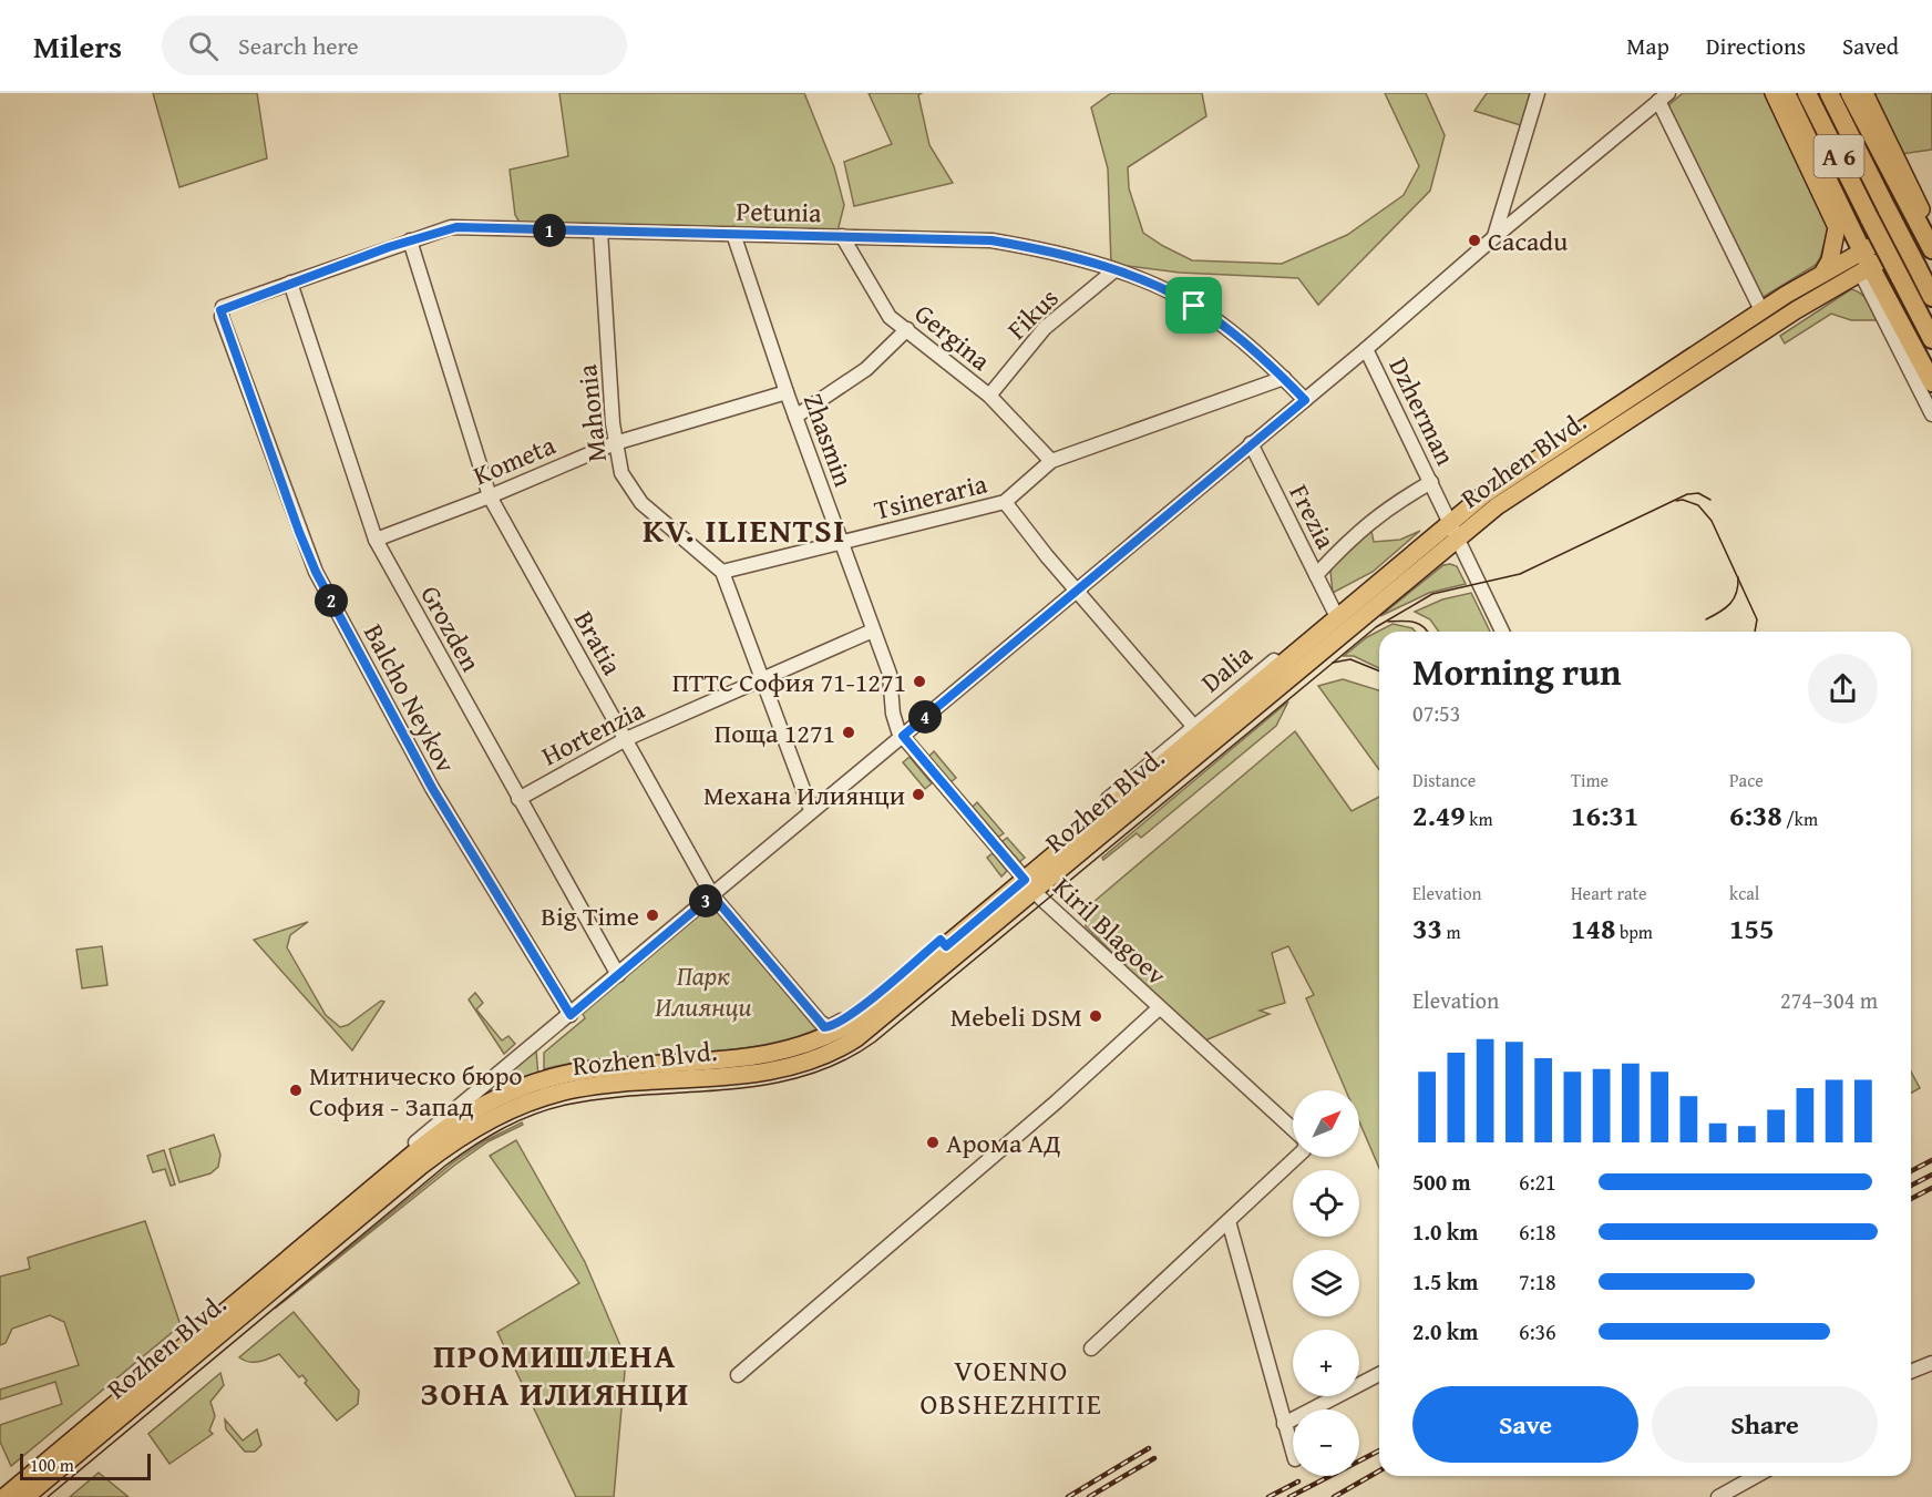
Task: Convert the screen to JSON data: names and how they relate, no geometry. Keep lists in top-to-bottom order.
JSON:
{
  "streets": {
    "highway": ["A 6"],
    "main road": ["Rozhen Blvd."],
    "street": [
      "Petunia",
      "Fikus",
      "Gergina",
      "Dzherman",
      "Mahonia",
      "Zhasmin",
      "Kometa",
      "Tsineraria",
      "Frezia",
      "Grozden",
      "Bratia",
      "Dalia",
      "Balcho Neykov",
      "Hortenzia",
      "Kiril Blagoev"
    ]
  },
  "crossings": [
    ["Petunia", "Fikus"],
    ["Petunia", "Gergina"],
    ["Petunia", "Mahonia"],
    ["Petunia", "Zhasmin"],
    ["Petunia", "Rozhen Blvd."],
    ["Petunia", "Tsineraria"],
    ["Petunia", "Grozden"],
    ["Petunia", "Bratia"],
    ["Petunia", "Balcho Neykov"],
    ["Fikus", "Gergina"],
    ["Gergina", "Tsineraria"],
    ["Dzherman", "Rozhen Blvd."],
    ["Mahonia", "Kometa"],
    ["Mahonia", "Rozhen Blvd."],
    ["Mahonia", "Tsineraria"],
    ["Mahonia", "Hortenzia"],
    ["Zhasmin", "Kometa"],
    ["Zhasmin", "Rozhen Blvd."],
    ["Zhasmin", "Tsineraria"],
    ["Zhasmin", "Hortenzia"],
    ["Zhasmin", "Kiril Blagoev"],
    ["Kometa", "Grozden"],
    ["Kometa", "Bratia"],
    ["Rozhen Blvd.", "Frezia"],
    ["Rozhen Blvd.", "Grozden"],
    ["Rozhen Blvd.", "Bratia"],
    ["Rozhen Blvd.", "Dalia"],
    ["Rozhen Blvd.", "Balcho Neykov"],
    ["Rozhen Blvd.", "Kiril Blagoev"],
    ["Frezia", "Dalia"],
    ["Grozden", "Hortenzia"],
    ["Bratia", "Hortenzia"]
  ],
  "districts": ["KV. ILIENTSI", "ПРОМИШЛЕНА ЗОНА ИЛИЯНЦИ", "VOENNO OBSHEZHITIE"],
  "parks": ["Парк Илиянци"],
  "places": [
    "Cacadu",
    "ПТТС София 71-1271",
    "Поща 1271",
    "Механа Илиянци",
    "Big Time",
    "Mebeli DSM",
    "Митническо бюро София - Запад",
    "Арома АД"
  ],
  "scale_bar": "100 m",
  "north": "top right",
  "page": {
    "header": "Milers",
    "search": "Search here",
    "nav": ["Map", "Directions", "Saved"],
    "pins": [
      "1",
      "2",
      "4",
      "3"
    ],
    "heading": ["Morning run", "07:53"],
    "stats": [
      ["Distance", "2.49 km"],
      ["Time", "16:31"],
      ["Pace", "6:38 /km"],
      ["Elevation", "33 m"],
      ["Heart rate", "148 bpm"],
      ["kcal", "155"]
    ],
    "chart": ["Elevation", "274–304 m"],
    "map_buttons": ["+", "−"],
    "list": [
      {
        "name": "500 m",
        "note": "6:21"
      },
      {
        "name": "1.0 km",
        "note": "6:18"
      },
      {
        "name": "1.5 km",
        "note": "7:18"
      },
      {
        "name": "2.0 km",
        "note": "6:36"
      }
    ],
    "buttons": ["Save", "Share"],
    "scale": "100 m"
  }
}
